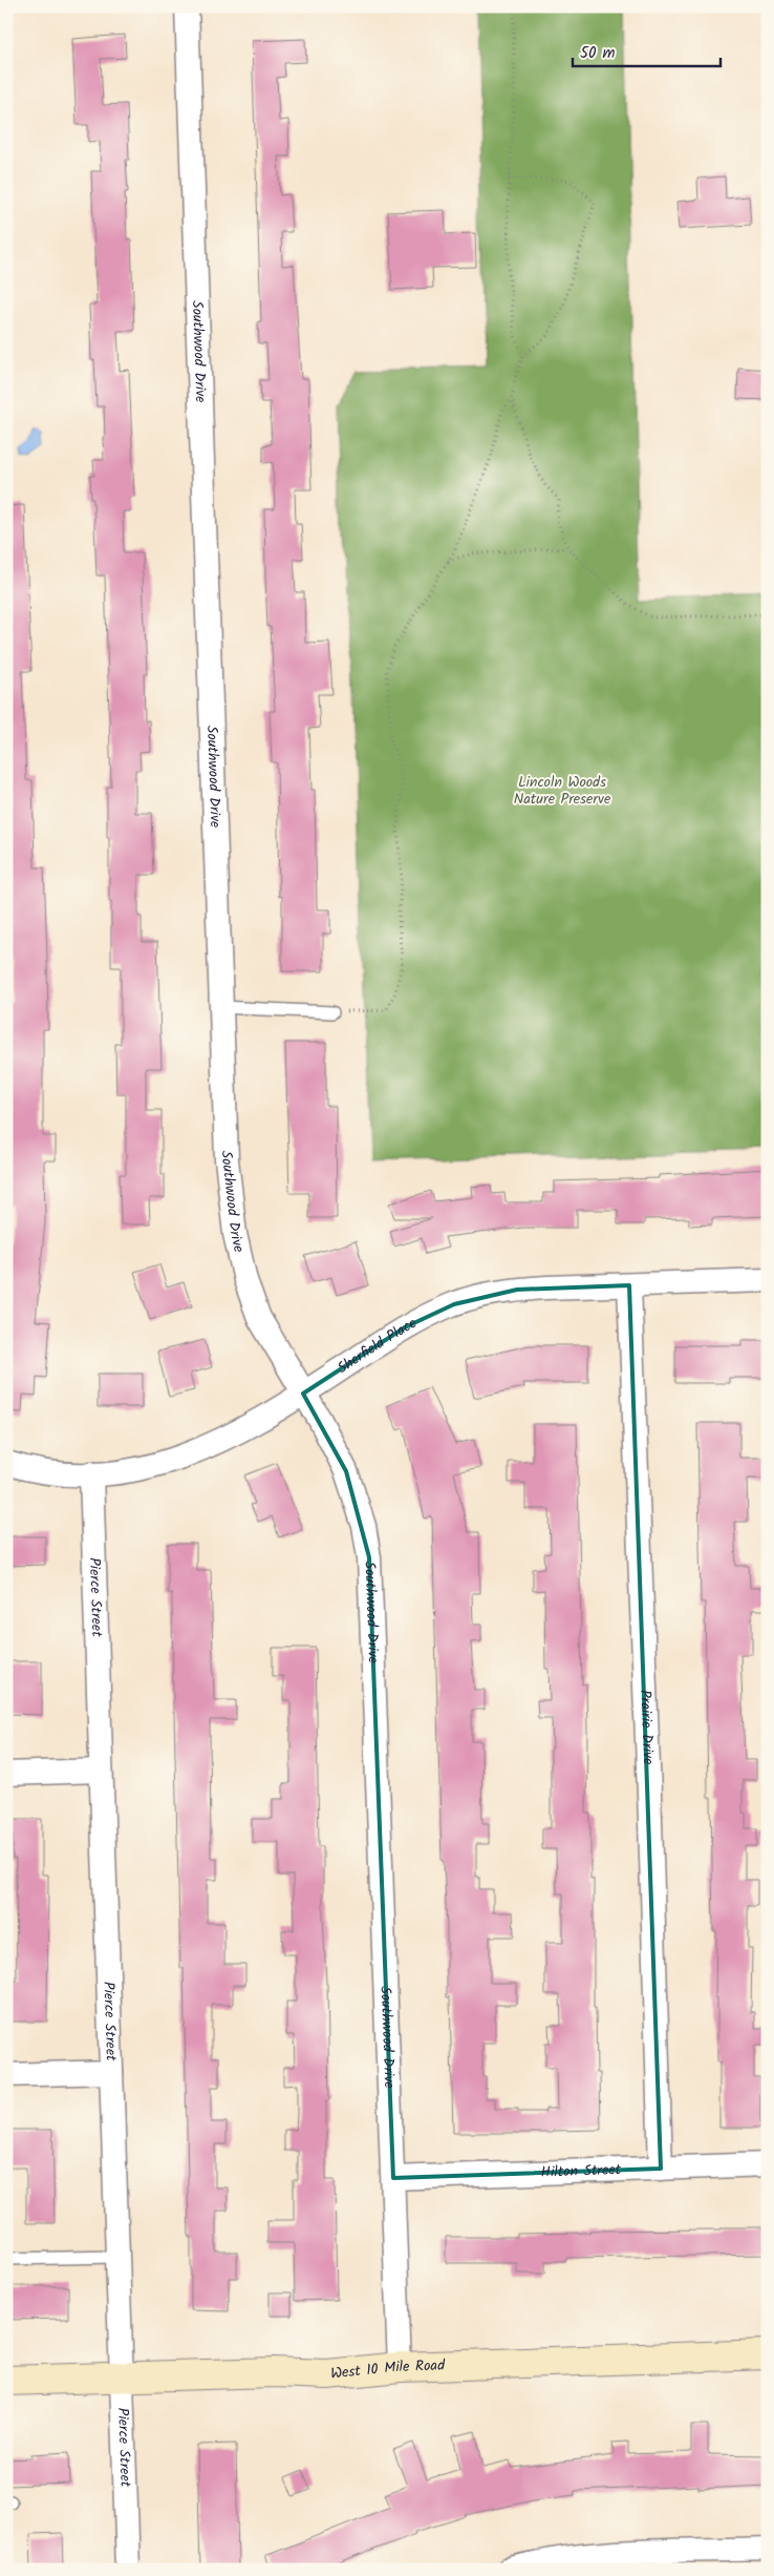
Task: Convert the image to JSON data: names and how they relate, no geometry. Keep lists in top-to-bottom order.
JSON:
{
  "streets": {
    "main road": ["West 10 Mile Road"],
    "street": [
      "Southwood Drive",
      "Sherfield Place",
      "Pierce Street",
      "Prairie Drive",
      "Hilton Street"
    ]
  },
  "crossings": [
    ["Southwood Drive", "Sherfield Place"],
    ["Southwood Drive", "Hilton Street"],
    ["Southwood Drive", "West 10 Mile Road"],
    ["Sherfield Place", "Pierce Street"],
    ["Sherfield Place", "Prairie Drive"],
    ["Pierce Street", "West 10 Mile Road"],
    ["Prairie Drive", "Hilton Street"]
  ],
  "parks": ["Lincoln Woods Nature Preserve"],
  "scale_bar": "50 m"
}
